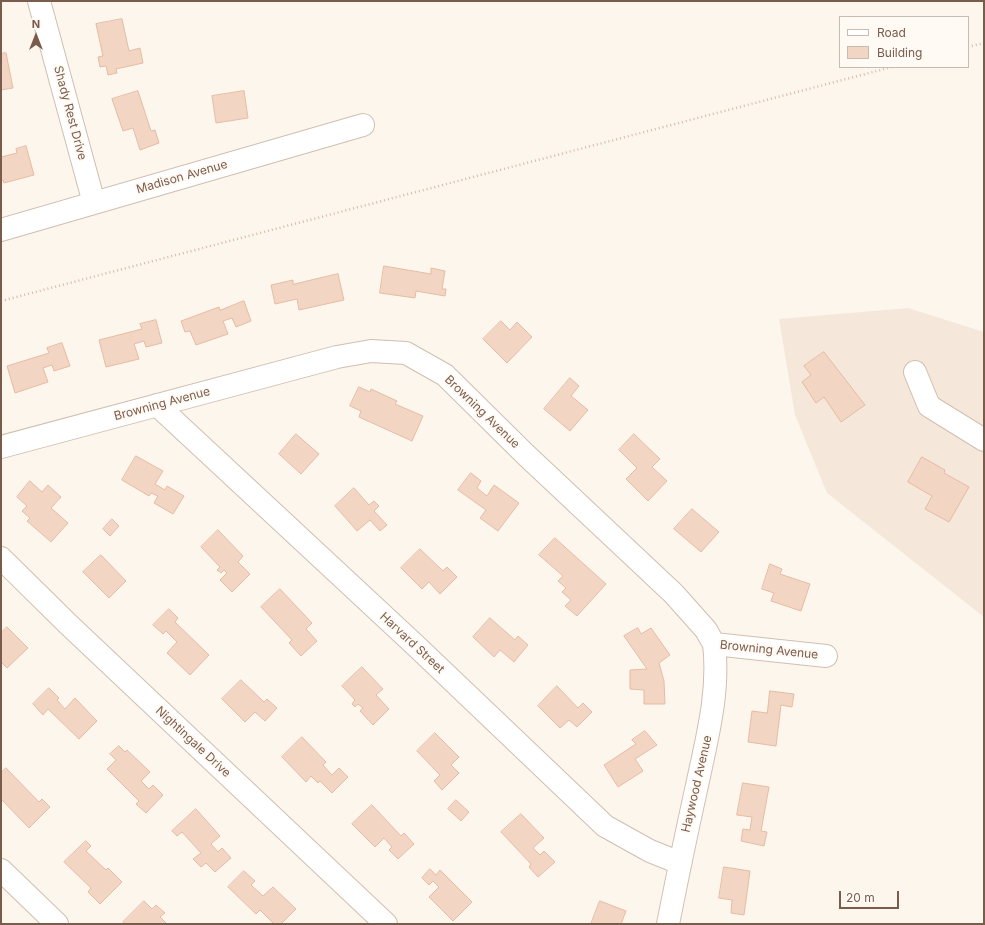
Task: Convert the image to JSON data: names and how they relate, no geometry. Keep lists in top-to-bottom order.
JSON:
{
  "streets": {
    "street": [
      "Shady Rest Drive",
      "Madison Avenue",
      "Browning Avenue",
      "Harvard Street",
      "Nightingale Drive",
      "Haywood Avenue"
    ]
  },
  "crossings": [
    ["Shady Rest Drive", "Madison Avenue"],
    ["Browning Avenue", "Harvard Street"],
    ["Browning Avenue", "Haywood Avenue"],
    ["Harvard Street", "Haywood Avenue"]
  ],
  "legend": ["Road", "Building"],
  "scale_bar": "20 m",
  "north": "top"
}
